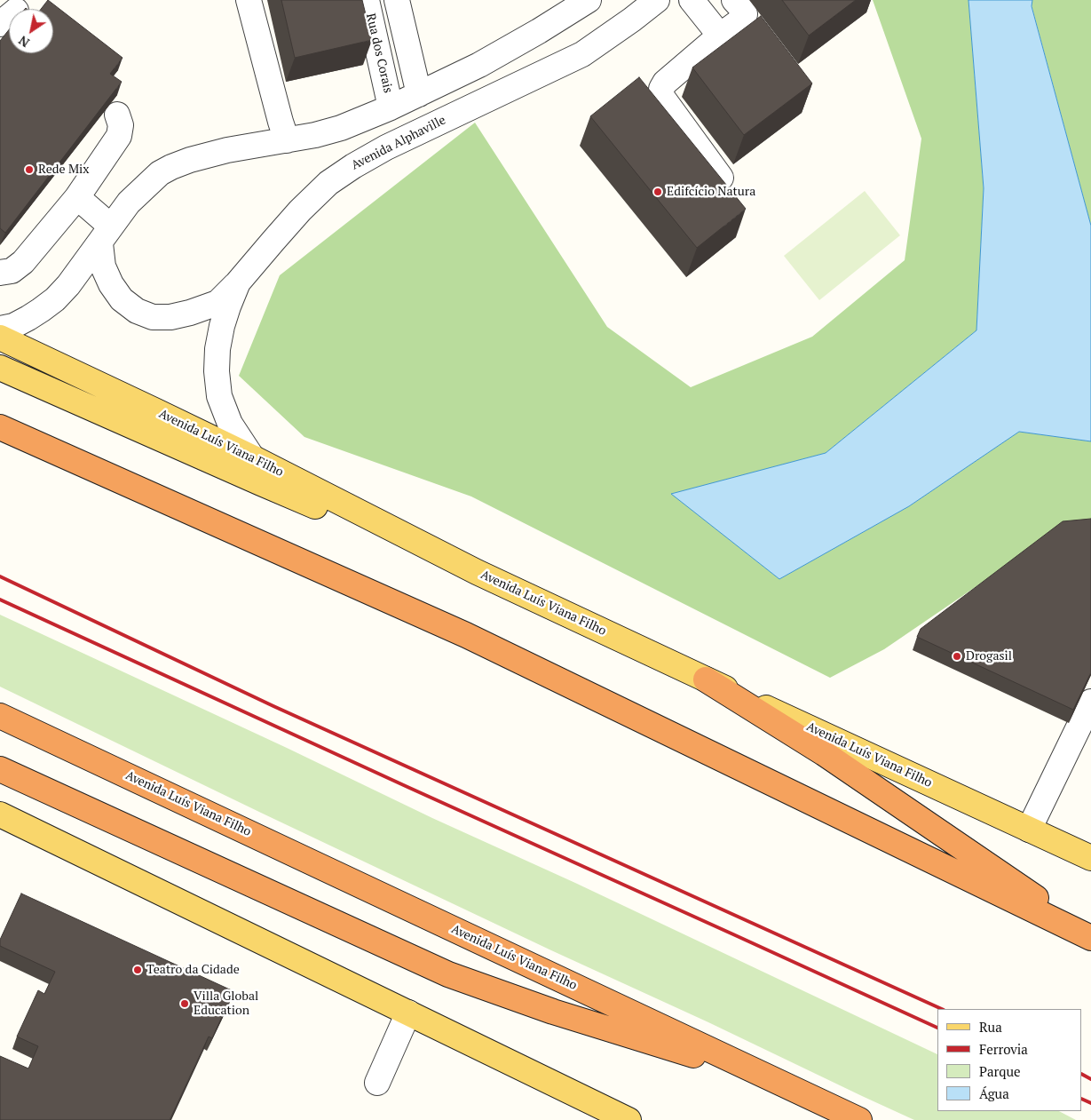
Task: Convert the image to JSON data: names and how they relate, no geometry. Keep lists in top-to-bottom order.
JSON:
{
  "streets": {
    "highway": ["Avenida Luís Viana Filho"],
    "street": ["Rua dos Corais", "Avenida Alphaville"]
  },
  "crossings": [
    ["Avenida Alphaville", "Avenida Luís Viana Filho"]
  ],
  "places": [
    "Rede Mix",
    "Edifcício Natura",
    "Drogasil",
    "Teatro da Cidade",
    "Villa Global Education"
  ],
  "legend": [
    "Rua",
    "Ferrovia",
    "Parque",
    "Água"
  ],
  "north": "bottom left"
}
